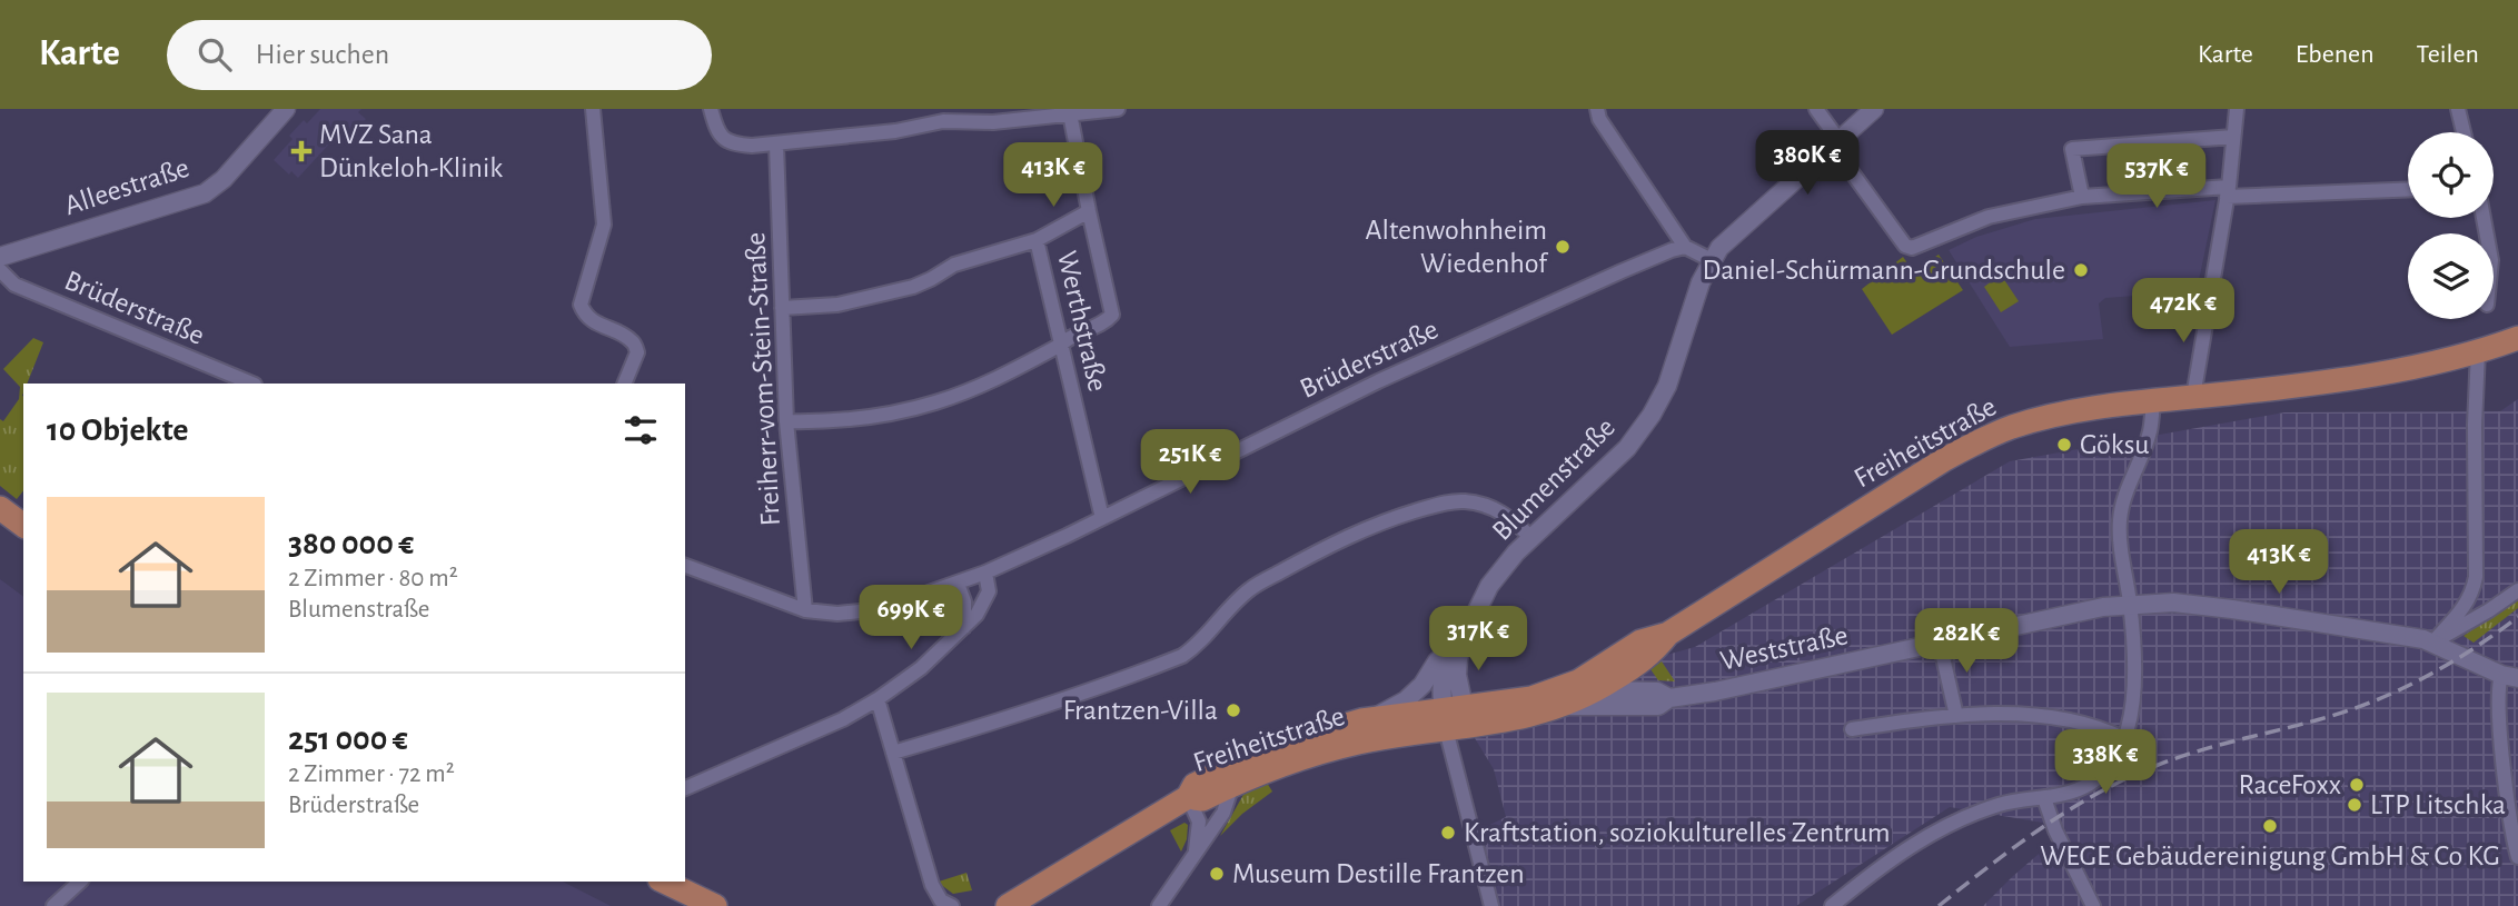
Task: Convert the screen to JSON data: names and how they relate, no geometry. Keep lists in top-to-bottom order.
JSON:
{
  "streets": {
    "main road": ["Freiheitstraße"],
    "street": [
      "Alleestraße",
      "Brüderstraße",
      "Werthstraße",
      "Freiherr-vom-Stein-Straße",
      "Blumenstraße",
      "Weststraße"
    ]
  },
  "crossings": [
    ["Brüderstraße", "Werthstraße"],
    ["Brüderstraße", "Freiherr-vom-Stein-Straße"],
    ["Freiheitstraße", "Blumenstraße"],
    ["Freiheitstraße", "Weststraße"]
  ],
  "places": {
    "health": ["MVZ Sana Dünkeloh-Klinik"],
    "other": [
      "Altenwohnheim Wiedenhof",
      "Daniel-Schürmann-Grundschule",
      "Göksu",
      "Frantzen-Villa",
      "RaceFoxx",
      "LTP Litschka",
      "WEGE Gebäudereinigung GmbH & Co KG",
      "Kraftstation, soziokulturelles Zentrum",
      "Museum Destille Frantzen"
    ]
  },
  "page": {
    "header": "Karte",
    "search": "Hier suchen",
    "nav": ["Karte", "Ebenen", "Teilen"],
    "price": [
      "380K €",
      "413K €",
      "537K €",
      "472K €",
      "251K €",
      "413K €",
      "699K €",
      "317K €",
      "282K €",
      "338K €"
    ],
    "heading": "10 Objekte",
    "list": [
      {
        "name": "380 000 €",
        "note": "2 Zimmer · 80 m² · Blumenstraße"
      },
      {
        "name": "251 000 €",
        "note": "2 Zimmer · 72 m² · Brüderstraße"
      }
    ]
  }
}
